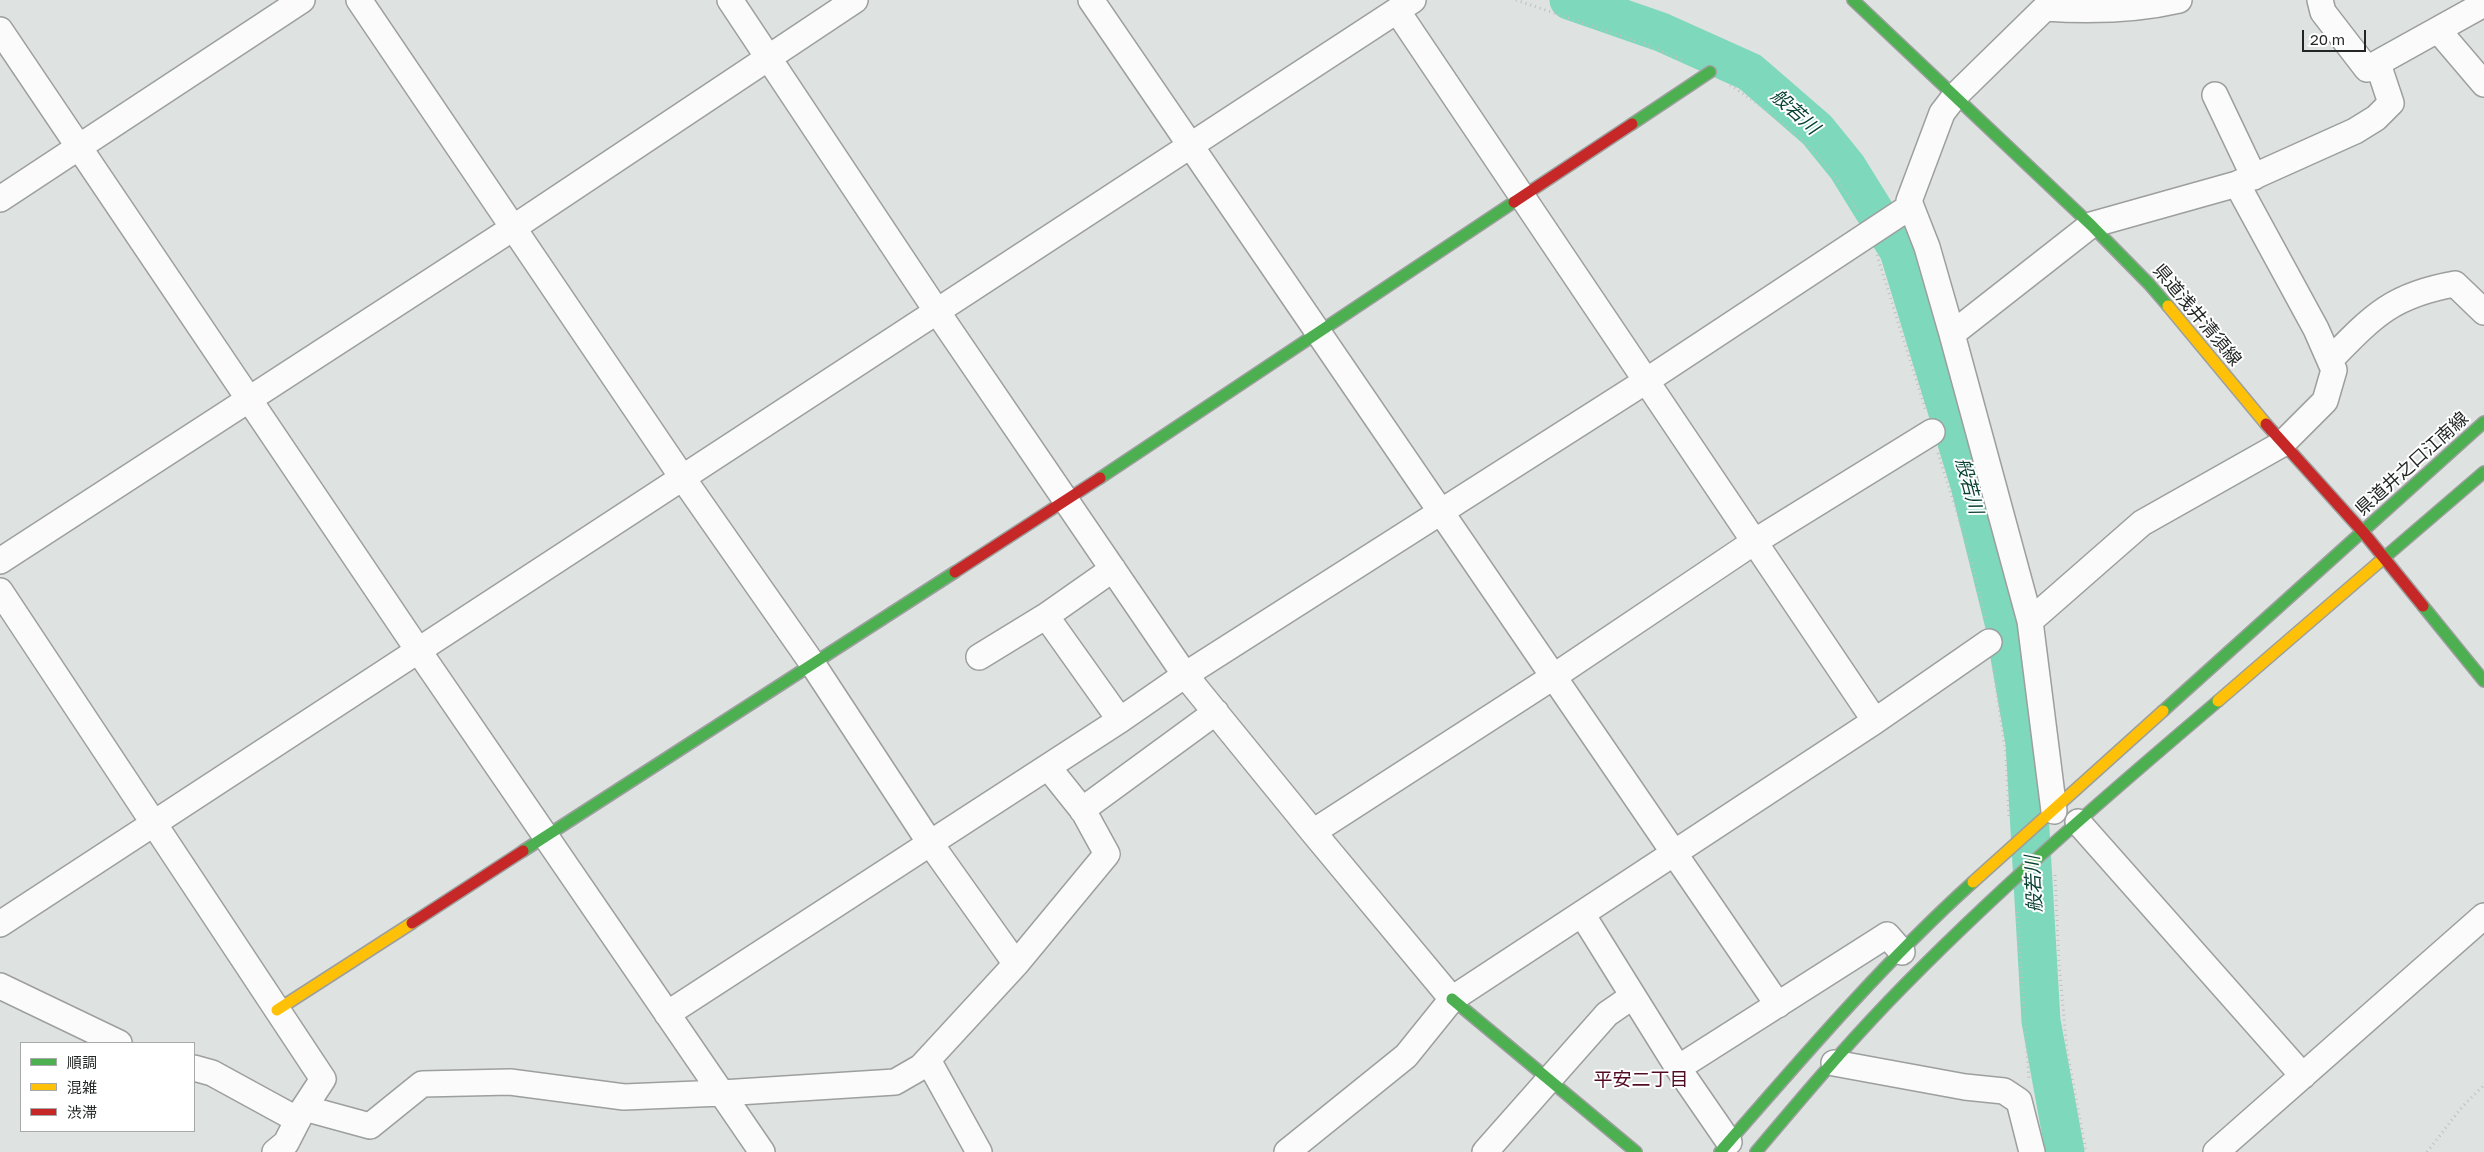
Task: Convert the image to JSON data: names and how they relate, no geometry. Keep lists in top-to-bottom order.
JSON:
{
  "streets": {
    "street": ["県道浅井清須線", "県道井之口江南線"]
  },
  "crossings": [
    ["県道浅井清須線", "県道井之口江南線"]
  ],
  "districts": ["平安二丁目"],
  "water": ["般若川"],
  "legend": ["順調", "混雑", "渋滞"],
  "scale_bar": "20 m"
}
